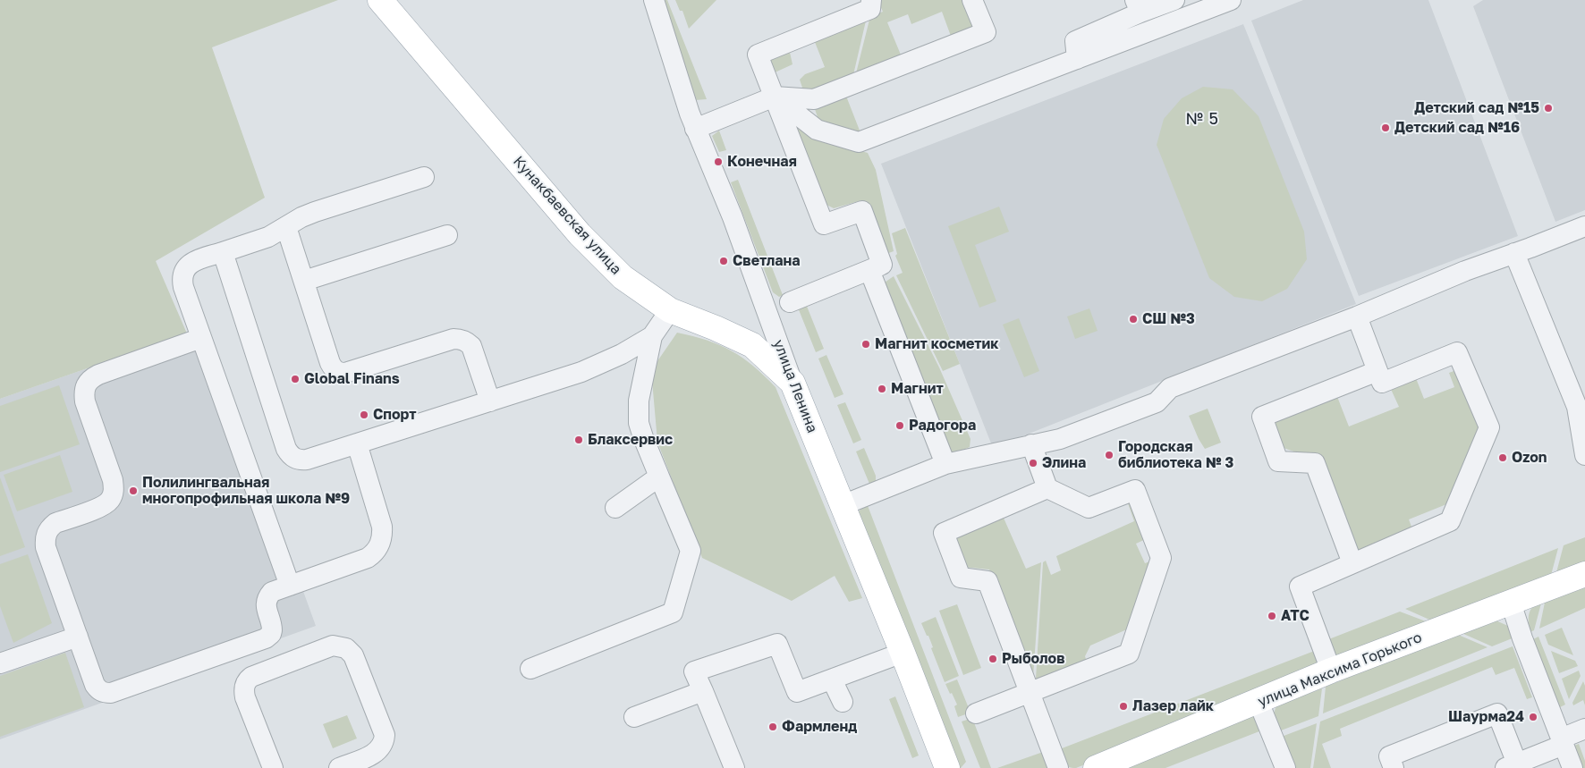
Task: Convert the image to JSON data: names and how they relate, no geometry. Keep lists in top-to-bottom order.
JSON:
{
  "streets": {
    "main road": ["Кунакбаевская улица", "улица Ленина", "улица Максима Горького"]
  },
  "crossings": [
    ["Кунакбаевская улица", "улица Ленина"]
  ],
  "districts": ["№ 5"],
  "places": [
    "Детский сад №15",
    "Детский сад №16",
    "Конечная",
    "Светлана",
    "СШ №3",
    "Магнит косметик",
    "Global Finans",
    "Магнит",
    "Спорт",
    "Радогора",
    "Блаксервис",
    "Городская библиотека № 3",
    "Ozon",
    "Элина",
    "Полилингвальная многопрофильная школа №9",
    "АТС",
    "Рыболов",
    "Лазер лайк",
    "Шаурма24",
    "Фармленд"
  ]
}
